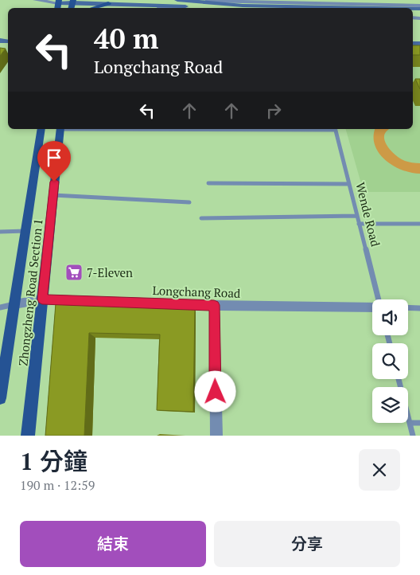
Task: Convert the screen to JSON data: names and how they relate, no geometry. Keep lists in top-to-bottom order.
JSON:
{
  "streets": {
    "main road": ["Zhongzheng Road Section 1"],
    "street": ["Longchang Road"],
    "lane": ["Wende Road"]
  },
  "crossings": [
    ["Longchang Road", "Zhongzheng Road Section 1"]
  ],
  "places": {
    "supermarket": ["7-Eleven"]
  },
  "page": {
    "turn": ["40 m", "Longchang Road"],
    "heading": ["1 分鐘", "190 m · 12:59"],
    "buttons": ["結束", "分享"]
  }
}
